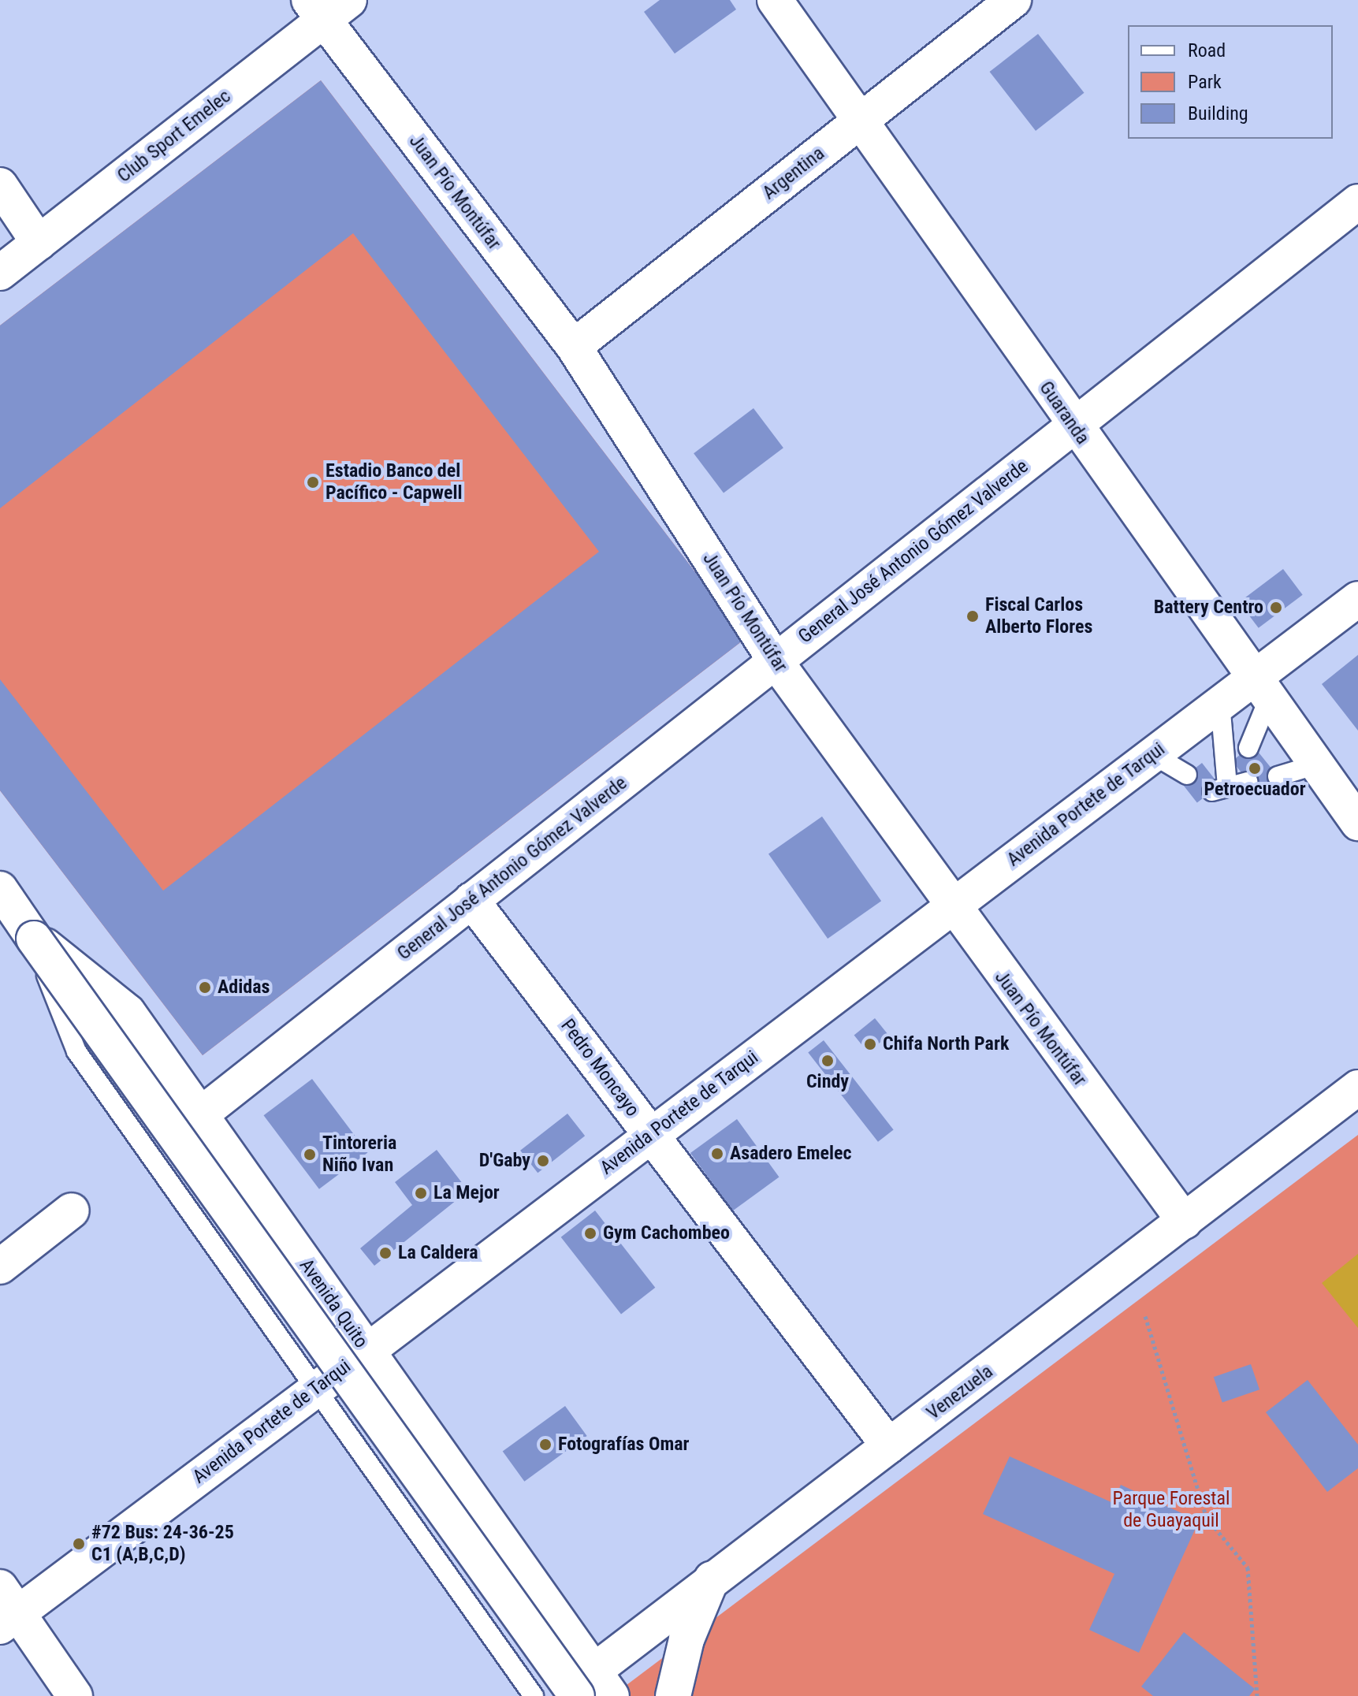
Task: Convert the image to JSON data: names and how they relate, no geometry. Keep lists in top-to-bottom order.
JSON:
{
  "streets": {
    "street": [
      "Club Sport Emelec",
      "Argentina",
      "Juan Pío Montúfar",
      "Guaranda",
      "General José Antonio Gómez Valverde",
      "Avenida Portete de Tarqui",
      "Pedro Moncayo",
      "Avenida Quito",
      "Venezuela"
    ]
  },
  "crossings": [
    ["Club Sport Emelec", "Juan Pío Montúfar"],
    ["Argentina", "Juan Pío Montúfar"],
    ["Argentina", "Guaranda"],
    ["Juan Pío Montúfar", "General José Antonio Gómez Valverde"],
    ["Juan Pío Montúfar", "Avenida Portete de Tarqui"],
    ["Juan Pío Montúfar", "Venezuela"],
    ["Guaranda", "General José Antonio Gómez Valverde"],
    ["Guaranda", "Avenida Portete de Tarqui"],
    ["General José Antonio Gómez Valverde", "Pedro Moncayo"],
    ["General José Antonio Gómez Valverde", "Avenida Quito"],
    ["Avenida Portete de Tarqui", "Pedro Moncayo"],
    ["Avenida Portete de Tarqui", "Avenida Quito"],
    ["Pedro Moncayo", "Venezuela"],
    ["Avenida Quito", "Venezuela"]
  ],
  "parks": ["Parque Forestal de Guayaquil"],
  "places": [
    "Estadio Banco del Pacífico - Capwell",
    "Battery Centro",
    "Fiscal Carlos Alberto Flores",
    "Petroecuador",
    "Adidas",
    "Chifa North Park",
    "Cindy",
    "Asadero Emelec",
    "Tintoreria Niño Ivan",
    "D'Gaby",
    "La Mejor",
    "Gym Cachombeo",
    "La Caldera",
    "Fotografías Omar",
    "#72 Bus: 24-36-25 C1 (A,B,C,D)"
  ],
  "legend": ["Road", "Park", "Building"]
}
